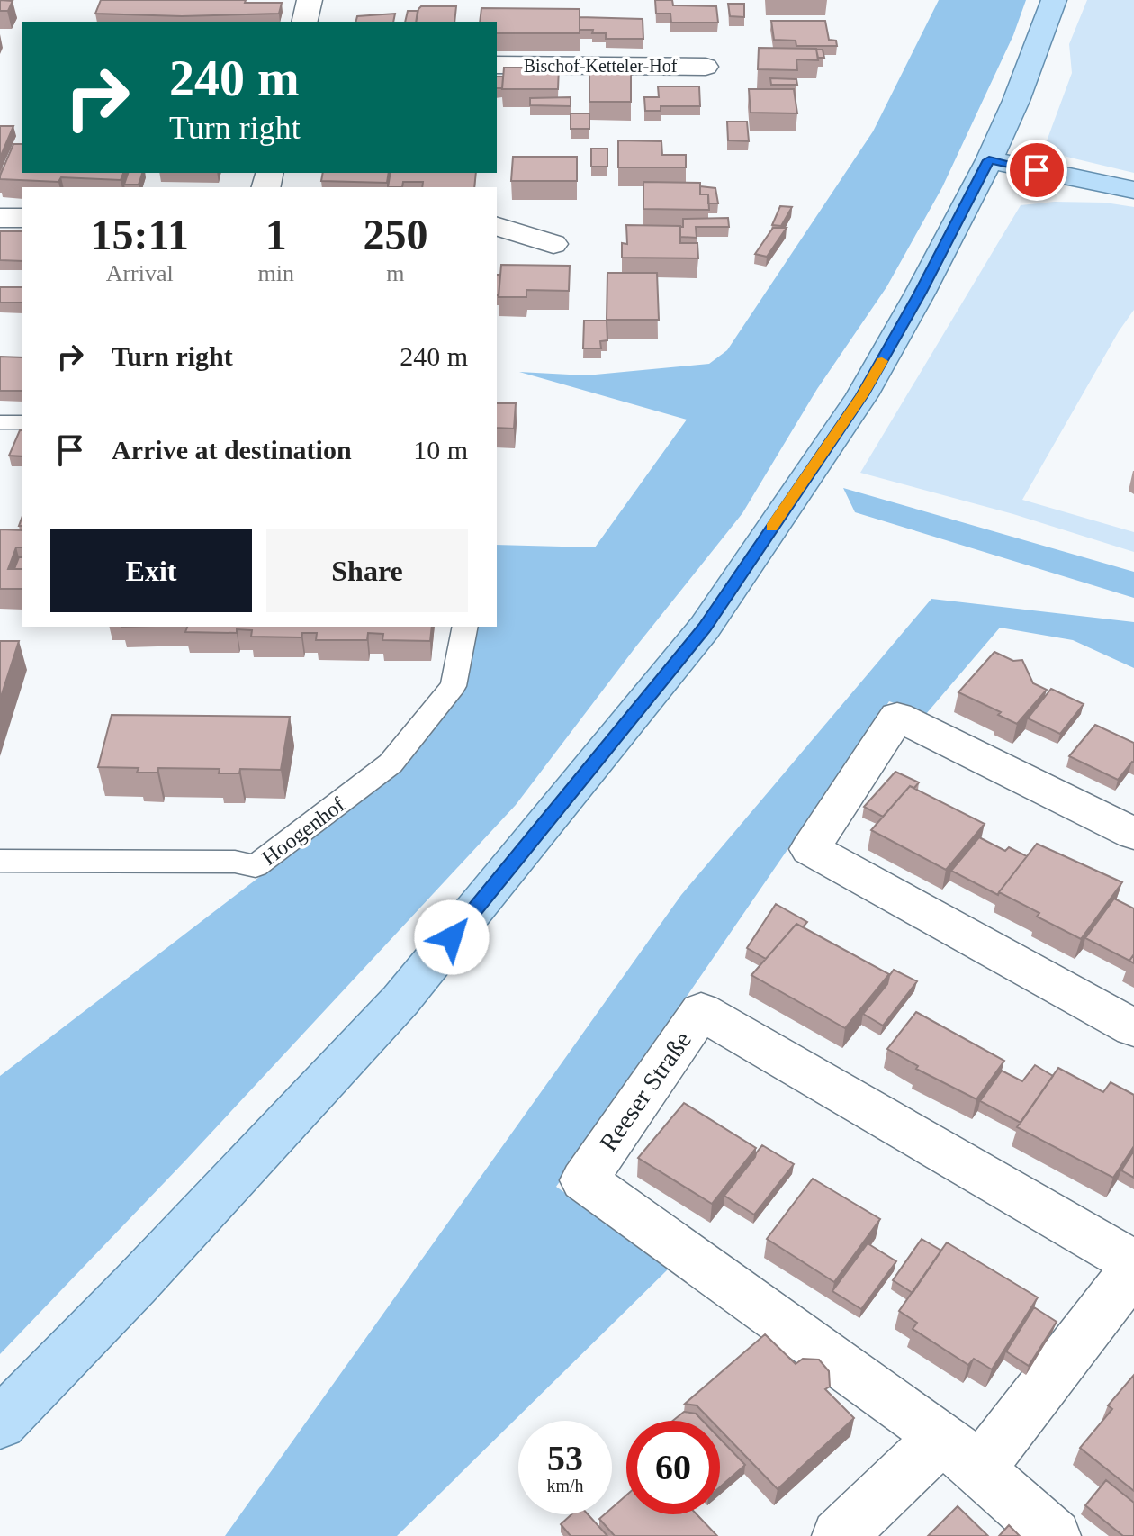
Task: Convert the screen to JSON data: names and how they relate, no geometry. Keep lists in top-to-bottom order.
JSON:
{
  "streets": {
    "street": ["Bischof-Ketteler-Hof", "Reeser Straße"],
    "lane": ["Hoogenhof"]
  },
  "page": {
    "turn": ["240 m", "Turn right"],
    "eta": [
      "15:11",
      "Arrival",
      "1",
      "min",
      "250",
      "m"
    ],
    "list": [
      {
        "name": "Turn right",
        "value": "240 m"
      },
      {
        "name": "Arrive at destination",
        "value": "10 m"
      }
    ],
    "buttons": ["Exit", "Share"],
    "speed": "53 km/h",
    "limit": "60"
  }
}
